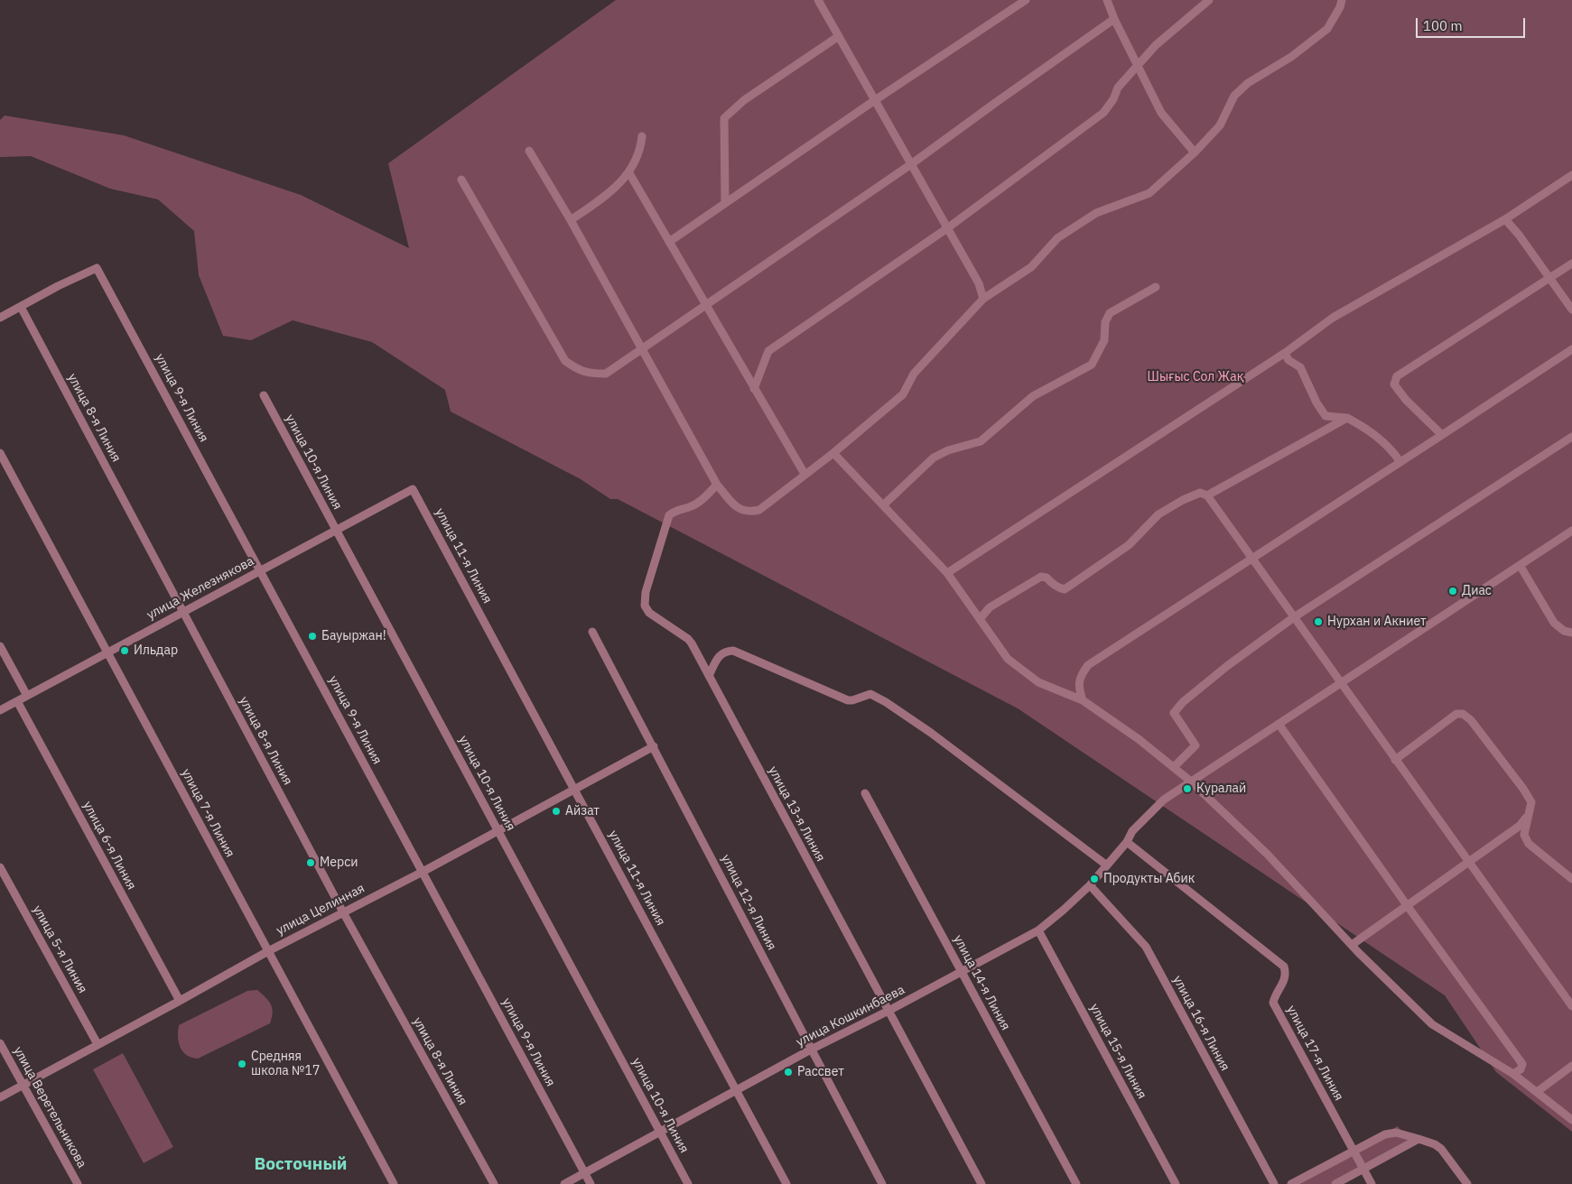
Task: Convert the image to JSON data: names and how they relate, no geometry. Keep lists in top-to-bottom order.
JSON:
{
  "streets": {
    "street": [
      "улица 9-я Линия",
      "улица 8-я Линия",
      "улица 10-я Линия",
      "улица 11-я Линия",
      "улица Железнякова",
      "улица 7-я Линия",
      "улица 13-я Линия",
      "улица 6-я Линия",
      "улица 12-я Линия",
      "улица Целинная",
      "улица 5-я Линия",
      "улица 14-я Линия",
      "улица Кошкинбаева",
      "улица 16-я Линия",
      "улица 15-я Линия",
      "улица 17-я Линия",
      "улица Веретельникова"
    ]
  },
  "crossings": [
    ["улица 9-я Линия", "улица 8-я Линия"],
    ["улица 9-я Линия", "улица Железнякова"],
    ["улица 9-я Линия", "улица Целинная"],
    ["улица 9-я Линия", "улица Кошкинбаева"],
    ["улица 8-я Линия", "улица Железнякова"],
    ["улица 8-я Линия", "улица Целинная"],
    ["улица 10-я Линия", "улица Железнякова"],
    ["улица 10-я Линия", "улица Целинная"],
    ["улица 10-я Линия", "улица Кошкинбаева"],
    ["улица 11-я Линия", "улица Железнякова"],
    ["улица 11-я Линия", "улица Целинная"],
    ["улица 11-я Линия", "улица Кошкинбаева"],
    ["улица Железнякова", "улица 7-я Линия"],
    ["улица Железнякова", "улица 6-я Линия"],
    ["улица 7-я Линия", "улица Целинная"],
    ["улица 13-я Линия", "улица Кошкинбаева"],
    ["улица 6-я Линия", "улица Целинная"],
    ["улица 12-я Линия", "улица Целинная"],
    ["улица 12-я Линия", "улица Кошкинбаева"],
    ["улица Целинная", "улица 5-я Линия"],
    ["улица Целинная", "улица Веретельникова"],
    ["улица 14-я Линия", "улица Кошкинбаева"],
    ["улица Кошкинбаева", "улица 16-я Линия"],
    ["улица Кошкинбаева", "улица 15-я Линия"],
    ["улица Кошкинбаева", "улица 17-я Линия"]
  ],
  "districts": ["Восточный"],
  "parks": ["Шығыс Сол Жақ"],
  "places": [
    "Диас",
    "Нурхан и Акниет",
    "Бауыржан!",
    "Ильдар",
    "Куралай",
    "Айзат",
    "Мерси",
    "Продукты Абик",
    "Средняя школа №17",
    "Рассвет"
  ],
  "scale_bar": "100 m"
}
